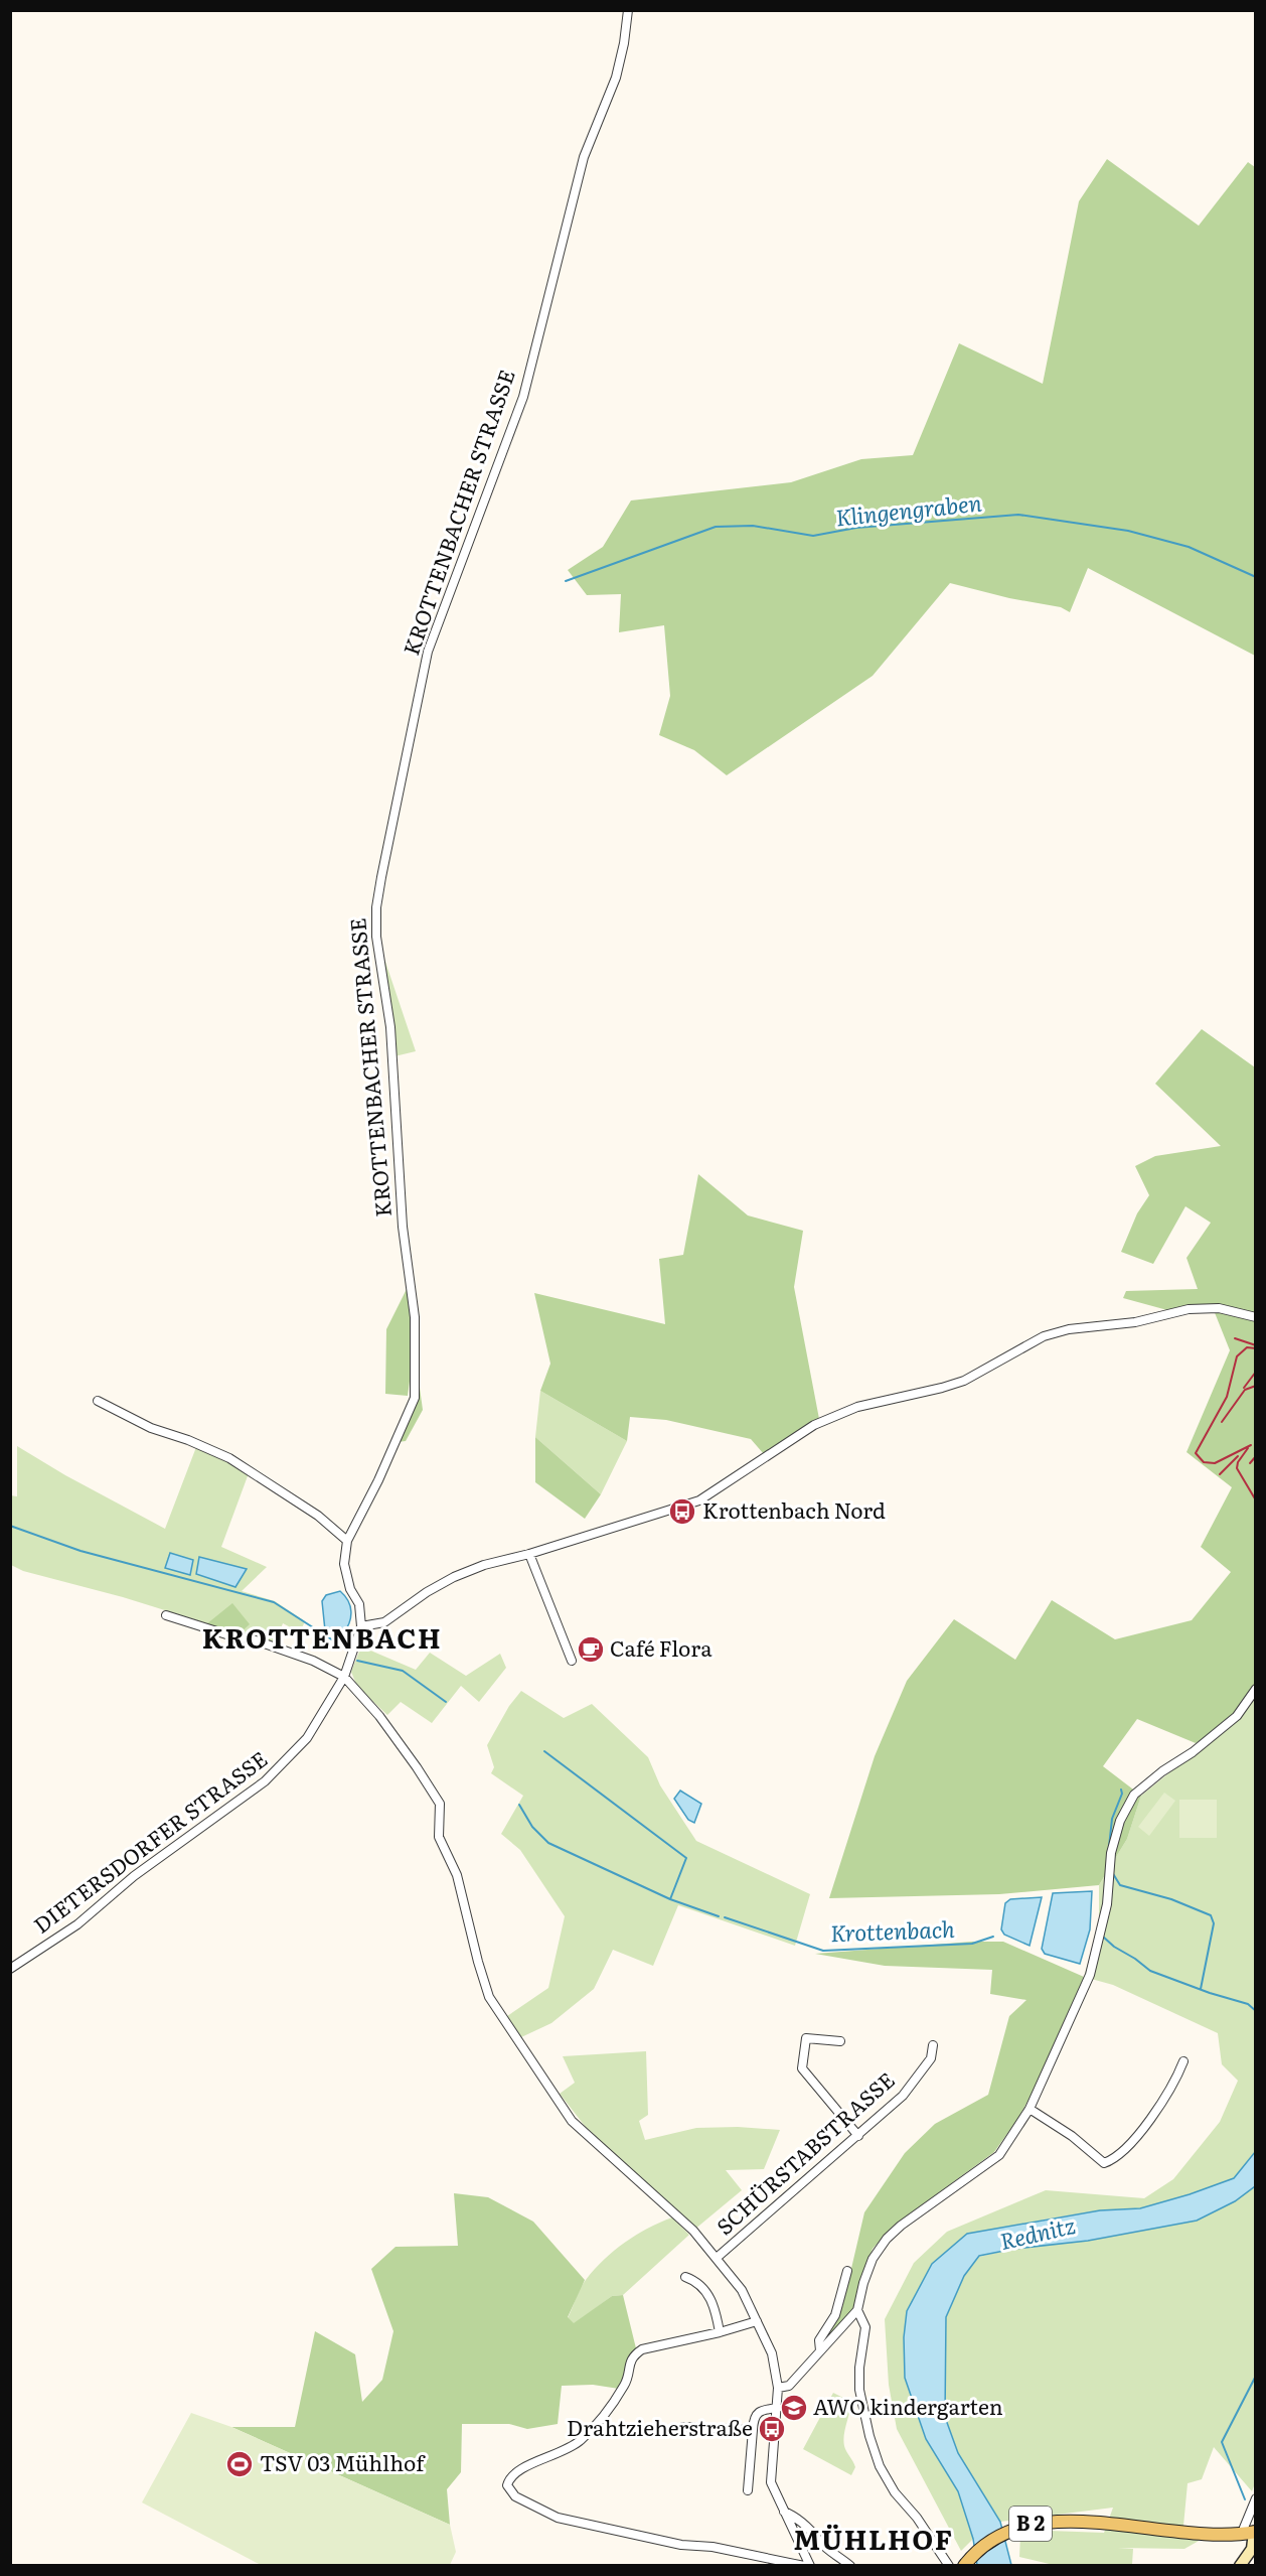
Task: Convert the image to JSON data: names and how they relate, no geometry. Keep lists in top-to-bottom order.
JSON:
{
  "streets": {
    "main road": ["B 2"],
    "street": ["KROTTENBACHER STRASSE", "DIETERSDORFER STRASSE", "SCHÜRSTABSTRASSE"]
  },
  "districts": ["KROTTENBACH", "MÜHLHOF"],
  "water": ["Klingengraben", "Krottenbach", "Rednitz"],
  "places": {
    "bus stop": ["Krottenbach Nord", "Drahtzieherstraße"],
    "cafe": ["Café Flora"],
    "school or university": ["AWO kindergarten"],
    "sports": ["TSV 03 Mühlhof"]
  }
}
